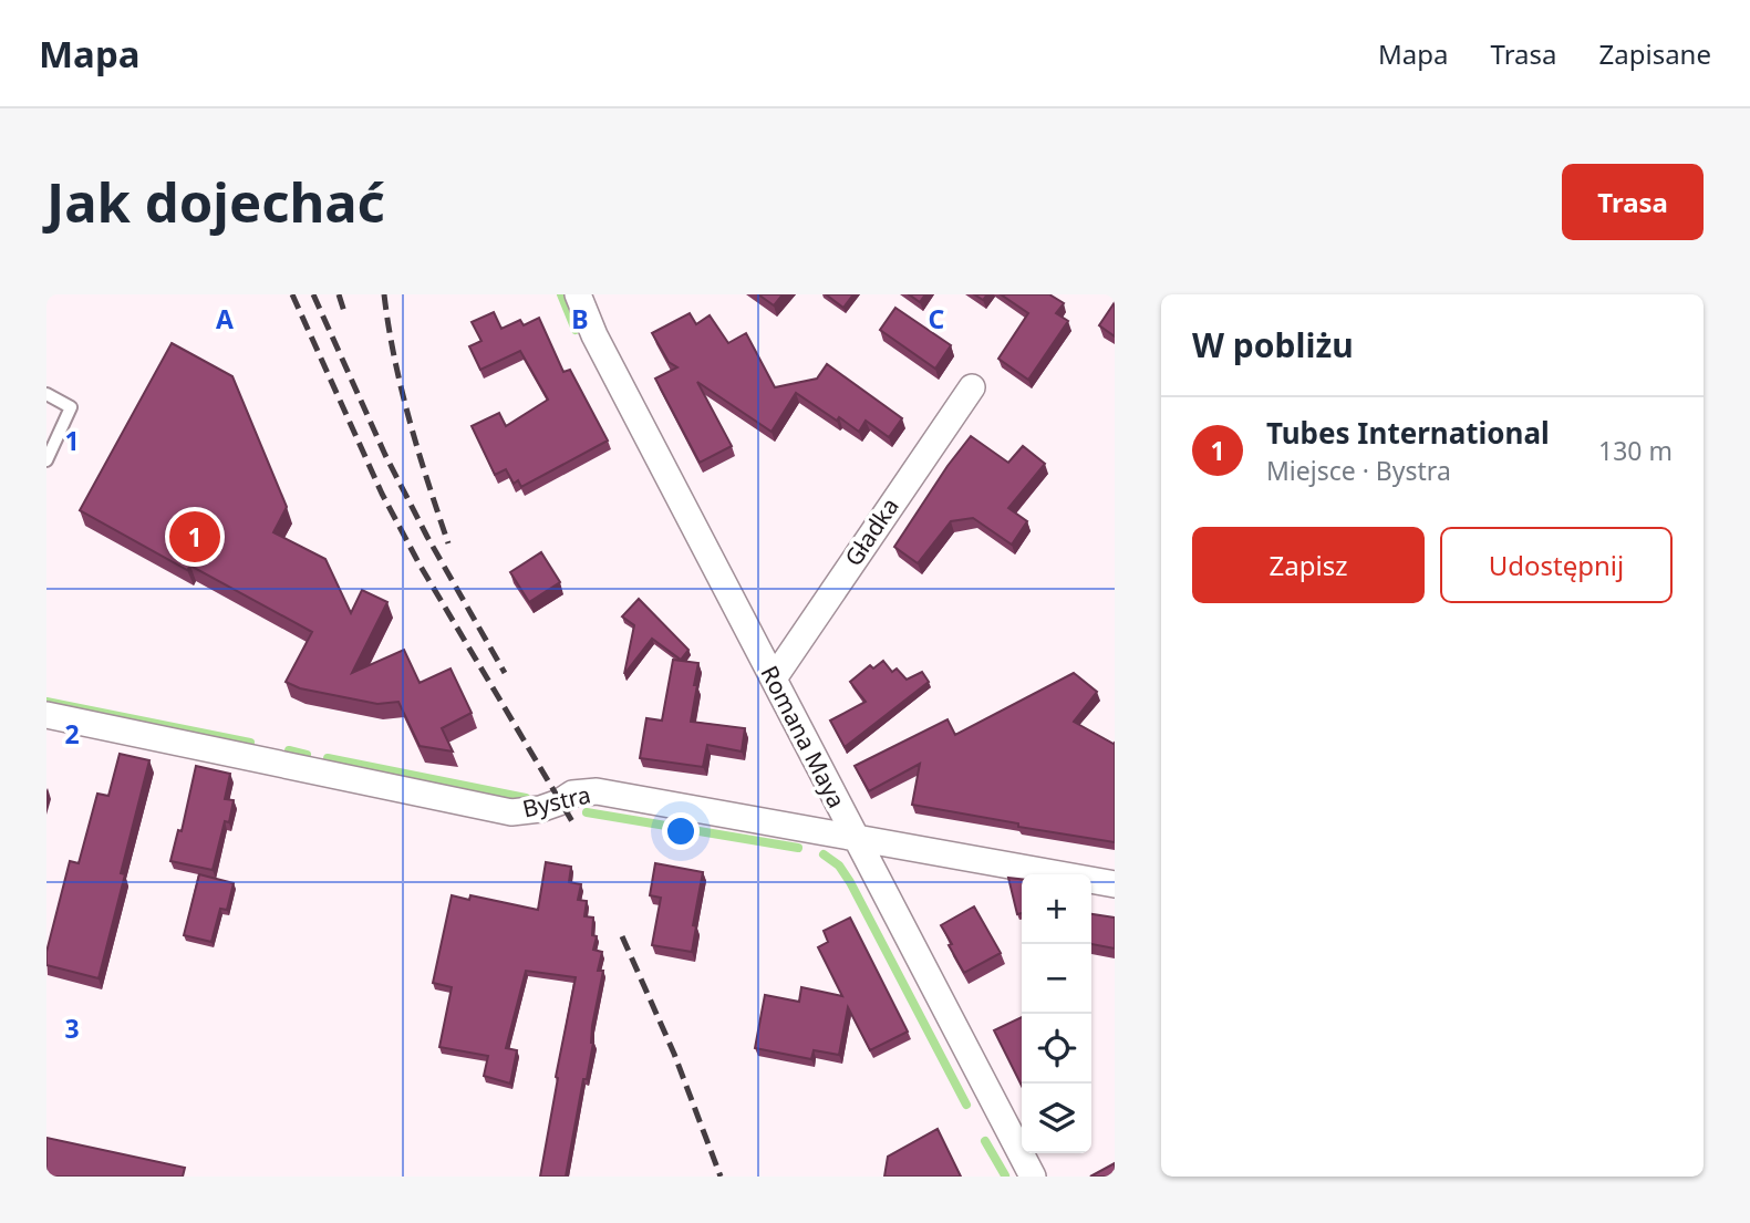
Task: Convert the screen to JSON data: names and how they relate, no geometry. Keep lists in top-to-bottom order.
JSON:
{
  "streets": {
    "street": ["Gładka", "Romana Maya", "Bystra"]
  },
  "crossings": [
    ["Gładka", "Romana Maya"],
    ["Romana Maya", "Bystra"]
  ],
  "page": {
    "header": "Mapa",
    "nav": ["Mapa", "Trasa", "Zapisane"],
    "buttons": [
      "Trasa",
      ["Zapisz", "Udostępnij"]
    ],
    "title": "Jak dojechać",
    "heading": "W pobliżu",
    "list": [
      {
        "mark": "1",
        "name": "Tubes International",
        "note": "Miejsce · Bystra",
        "value": "130 m"
      }
    ],
    "pins": "1",
    "map_buttons": ["+", "−"]
  },
  "grid": {
    "columns": ["A", "B", "C"],
    "rows": ["1", "2", "3"]
  }
}
